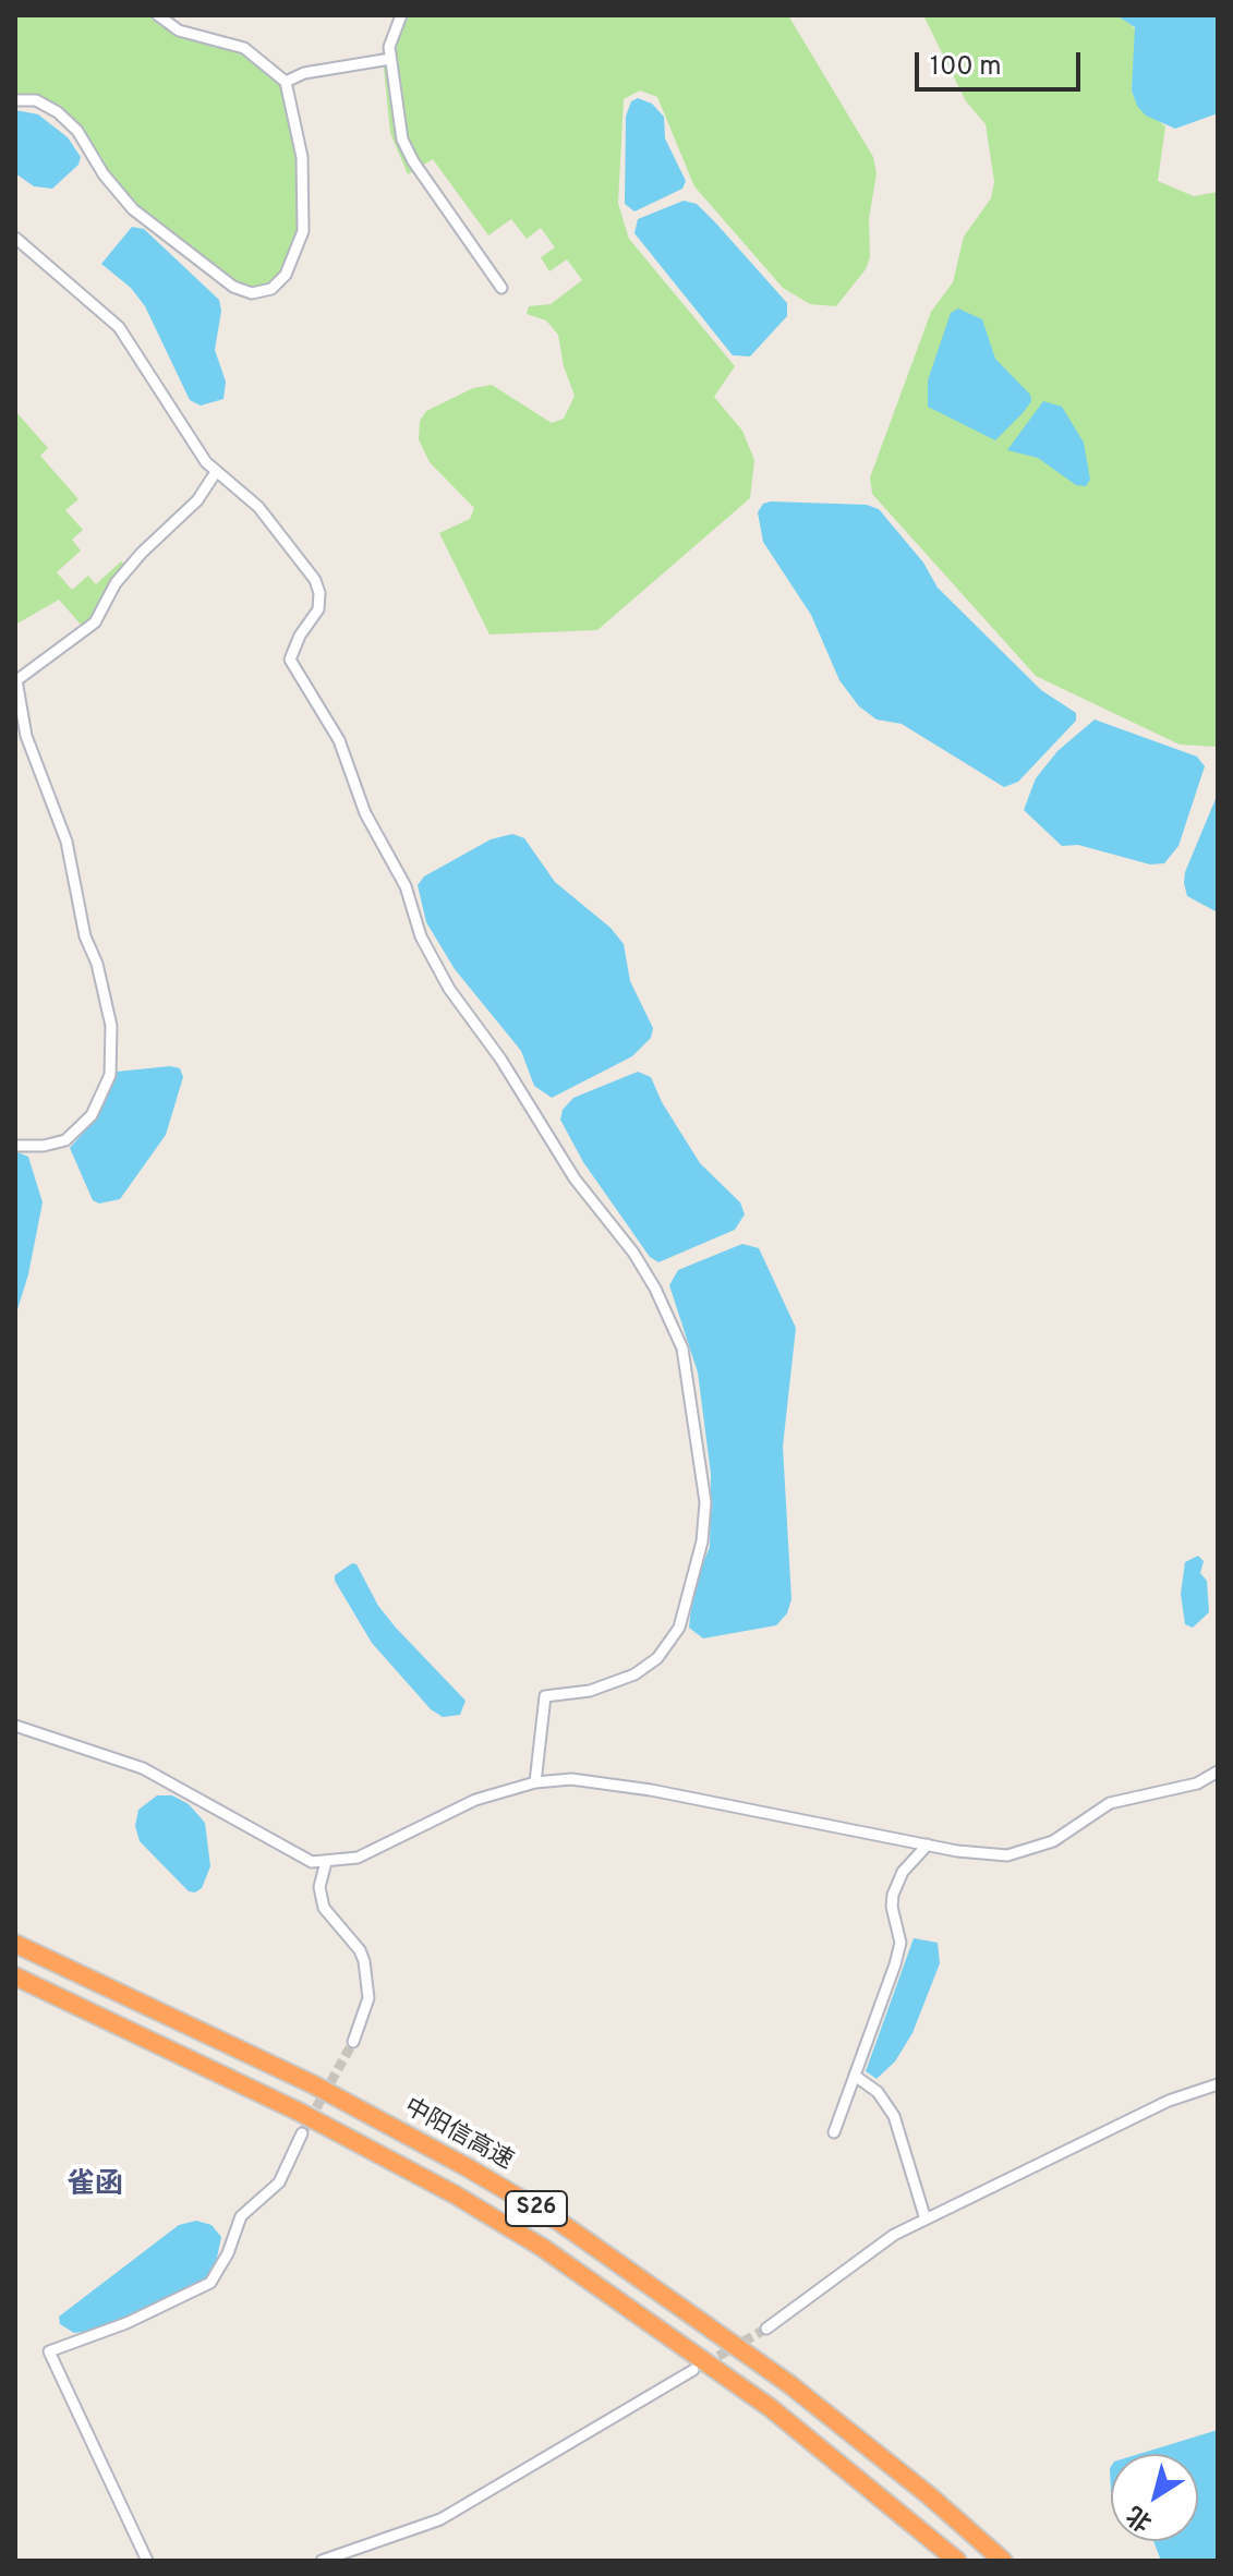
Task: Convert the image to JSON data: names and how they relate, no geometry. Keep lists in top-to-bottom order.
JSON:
{
  "streets": {
    "highway": ["中阳信高速", "S26"]
  },
  "districts": ["雀函"],
  "scale_bar": "100 m",
  "north": "bottom left"
}
